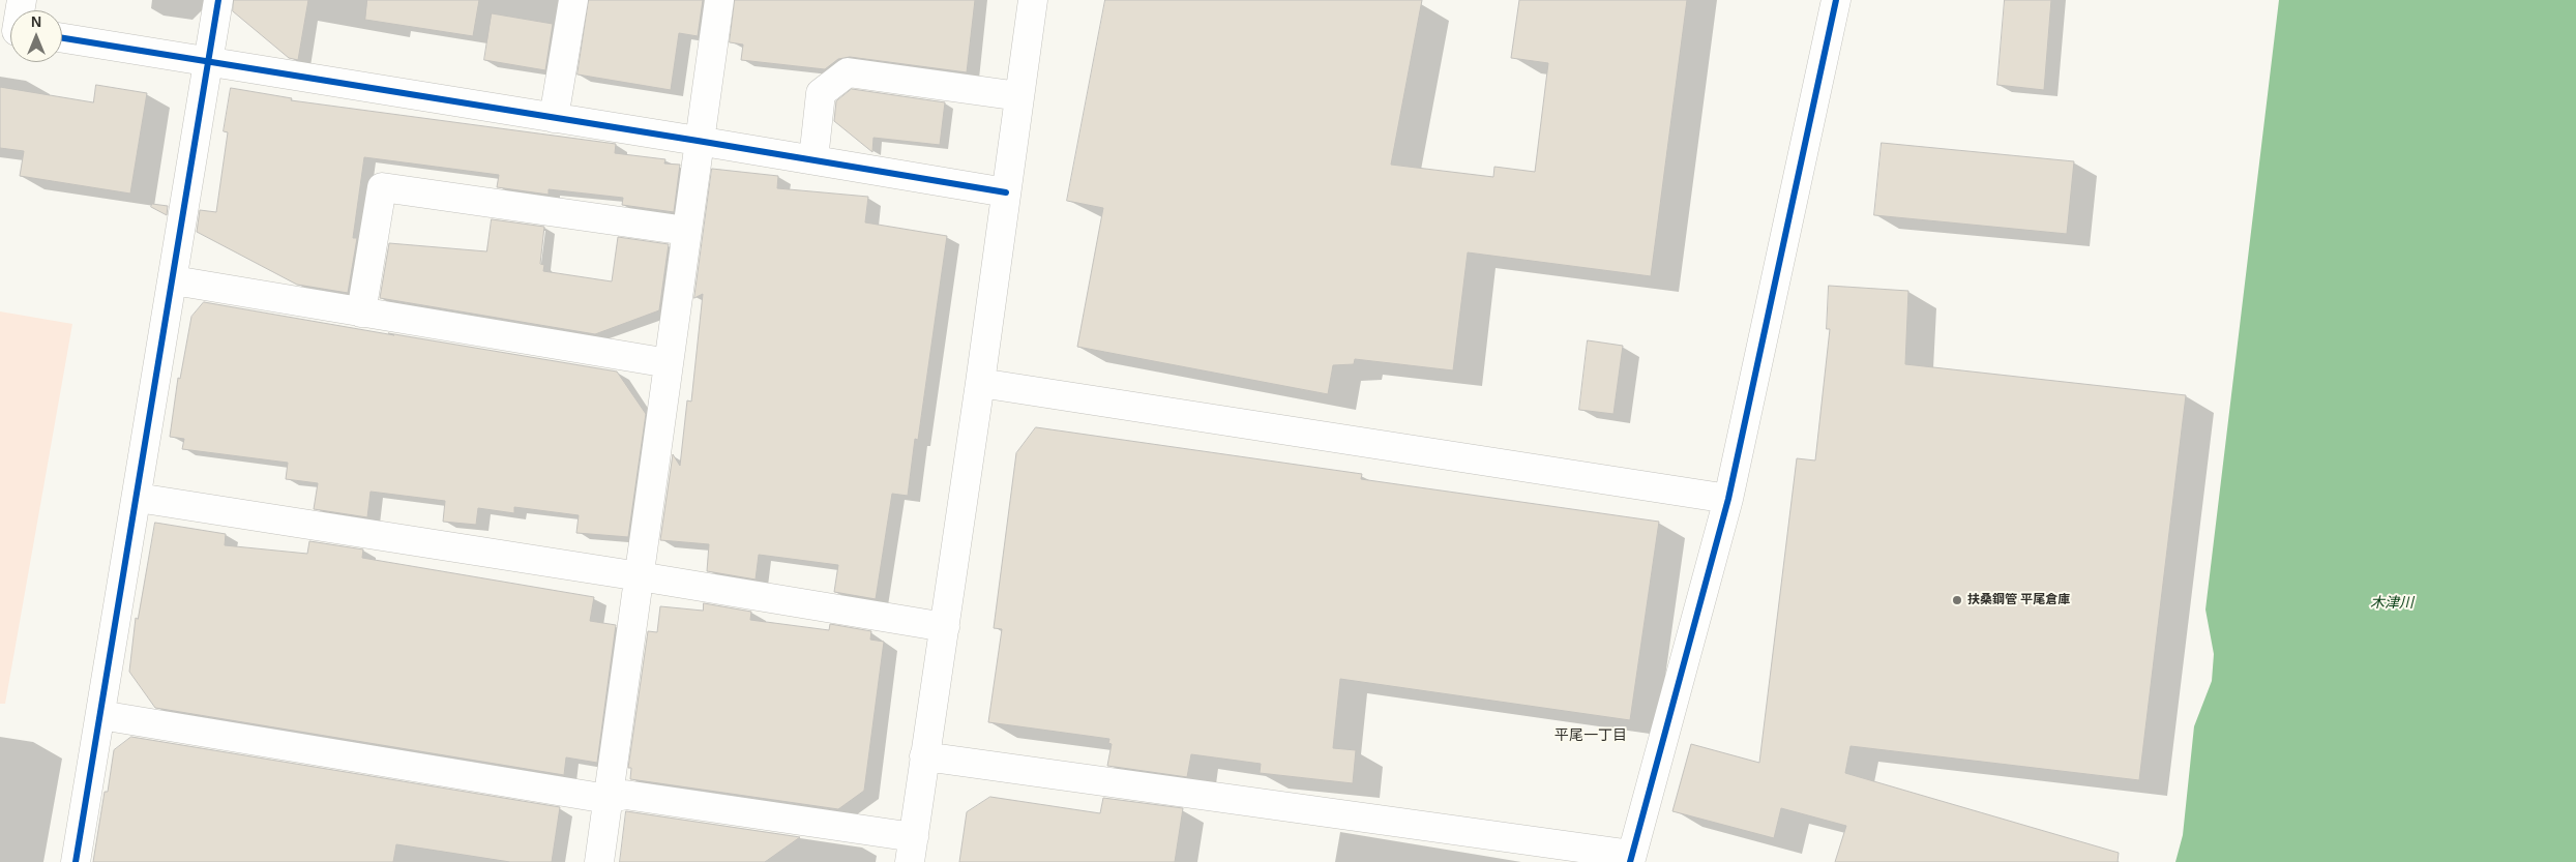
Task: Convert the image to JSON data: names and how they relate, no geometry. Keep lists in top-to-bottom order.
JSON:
{
  "districts": ["平尾一丁目"],
  "water": ["木津川"],
  "places": ["扶桑鋼管 平尾倉庫"],
  "north": "top"
}
